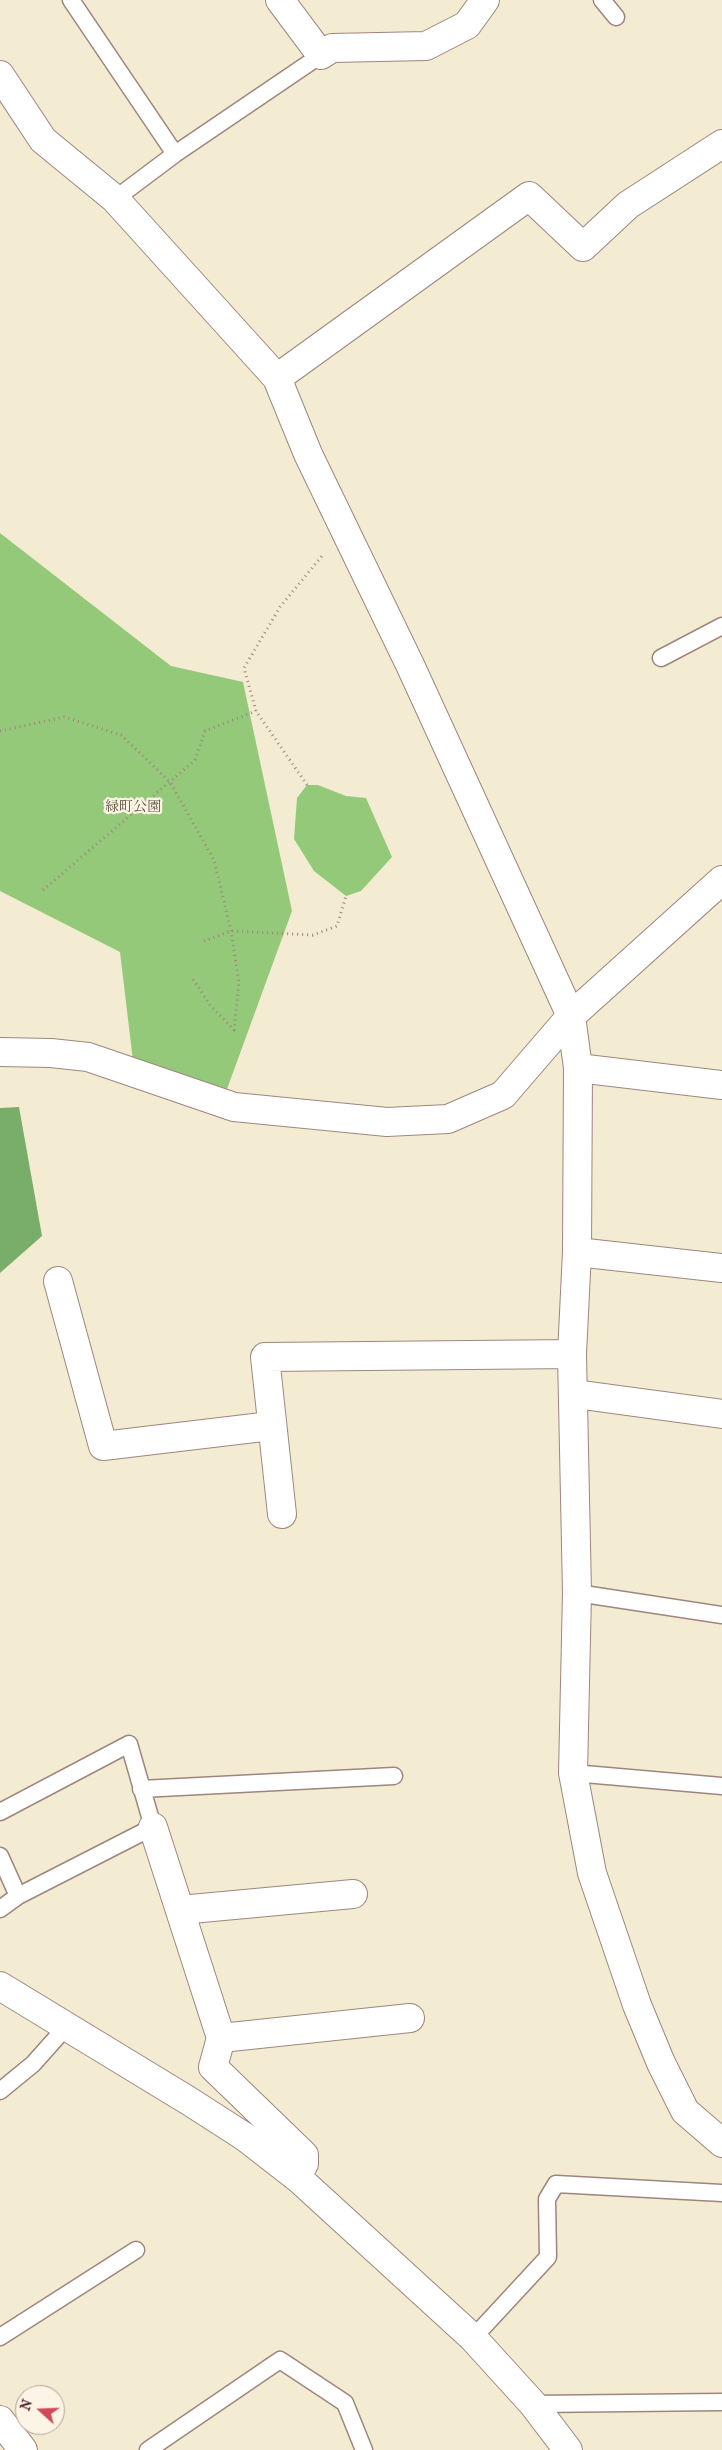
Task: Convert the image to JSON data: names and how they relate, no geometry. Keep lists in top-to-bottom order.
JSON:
{
  "parks": ["緑町公園"],
  "north": "left"
}
